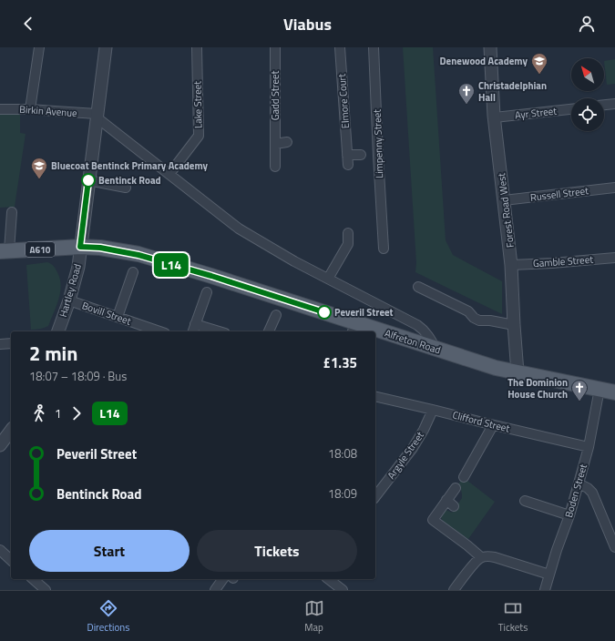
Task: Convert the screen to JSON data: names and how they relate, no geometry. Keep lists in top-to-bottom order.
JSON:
{
  "streets": {
    "main road": ["A610", "Alfreton Road"],
    "street": [
      "Gadd Street",
      "Elmore Court",
      "Lake Street",
      "Birkin Avenue",
      "Ayr Street",
      "Limpenny Street",
      "Russell Street",
      "Forest Road West",
      "Gamble Street",
      "Hartley Road",
      "Bovill Street",
      "Clifford Street",
      "Argyle Street",
      "Boden Street"
    ]
  },
  "crossings": [
    ["Ayr Street", "Forest Road West"],
    ["Russell Street", "Forest Road West"],
    ["Forest Road West", "Gamble Street"],
    ["Forest Road West", "Alfreton Road"],
    ["Hartley Road", "Bovill Street"],
    ["Hartley Road", "Alfreton Road"],
    ["Alfreton Road", "Boden Street"],
    ["Clifford Street", "Argyle Street"],
    ["Clifford Street", "Boden Street"]
  ],
  "places": {
    "school or university": ["Denewood Academy", "Bluecoat Bentinck Primary Academy"],
    "church": ["Christadelphian Hall", "The Dominion House Church"],
    "other": ["Bentinck Road", "Peveril Street"]
  },
  "lines": ["bus line L14"],
  "north": "top left",
  "page": {
    "header": "Viabus",
    "on_map": "L14",
    "heading": ["2 min", "18:07 – 18:09 · Bus", "£1.35"],
    "legs": ["1", "L14"],
    "list": [
      {
        "name": "Peveril Street",
        "value": "18:08"
      },
      {
        "name": "Bentinck Road",
        "value": "18:09"
      }
    ],
    "buttons": ["Start", "Tickets"],
    "tabs": ["Directions", "Map", "Tickets"]
  }
}
